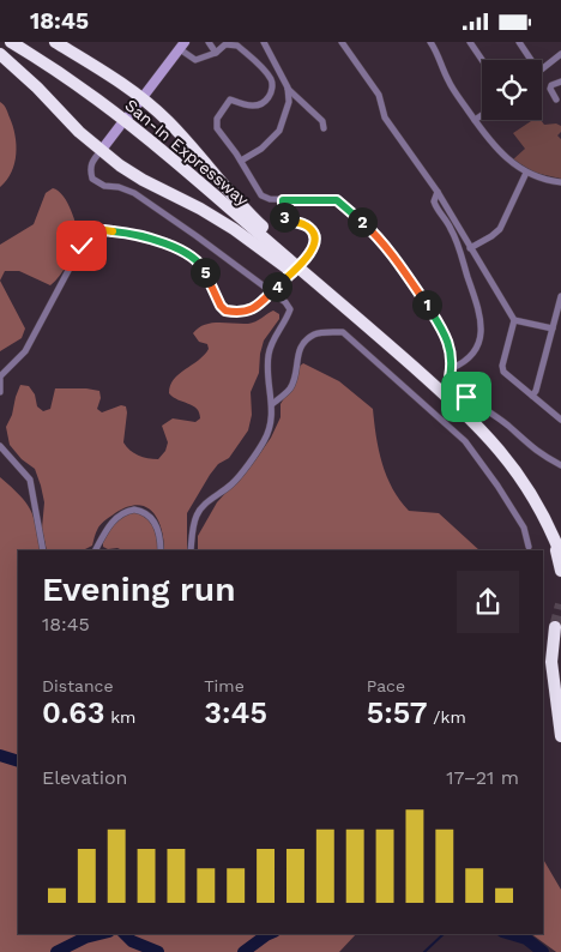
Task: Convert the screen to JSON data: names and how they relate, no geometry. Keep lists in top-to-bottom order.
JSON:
{
  "streets": {
    "highway": ["San-In Expressway"]
  },
  "page": {
    "status": "18:45",
    "pins": [
      "3",
      "2",
      "5",
      "4",
      "1"
    ],
    "heading": ["Evening run", "18:45"],
    "stats": [
      ["Distance", "0.63 km"],
      ["Time", "3:45"],
      ["Pace", "5:57 /km"]
    ],
    "chart": ["Elevation", "17–21 m"]
  }
}
